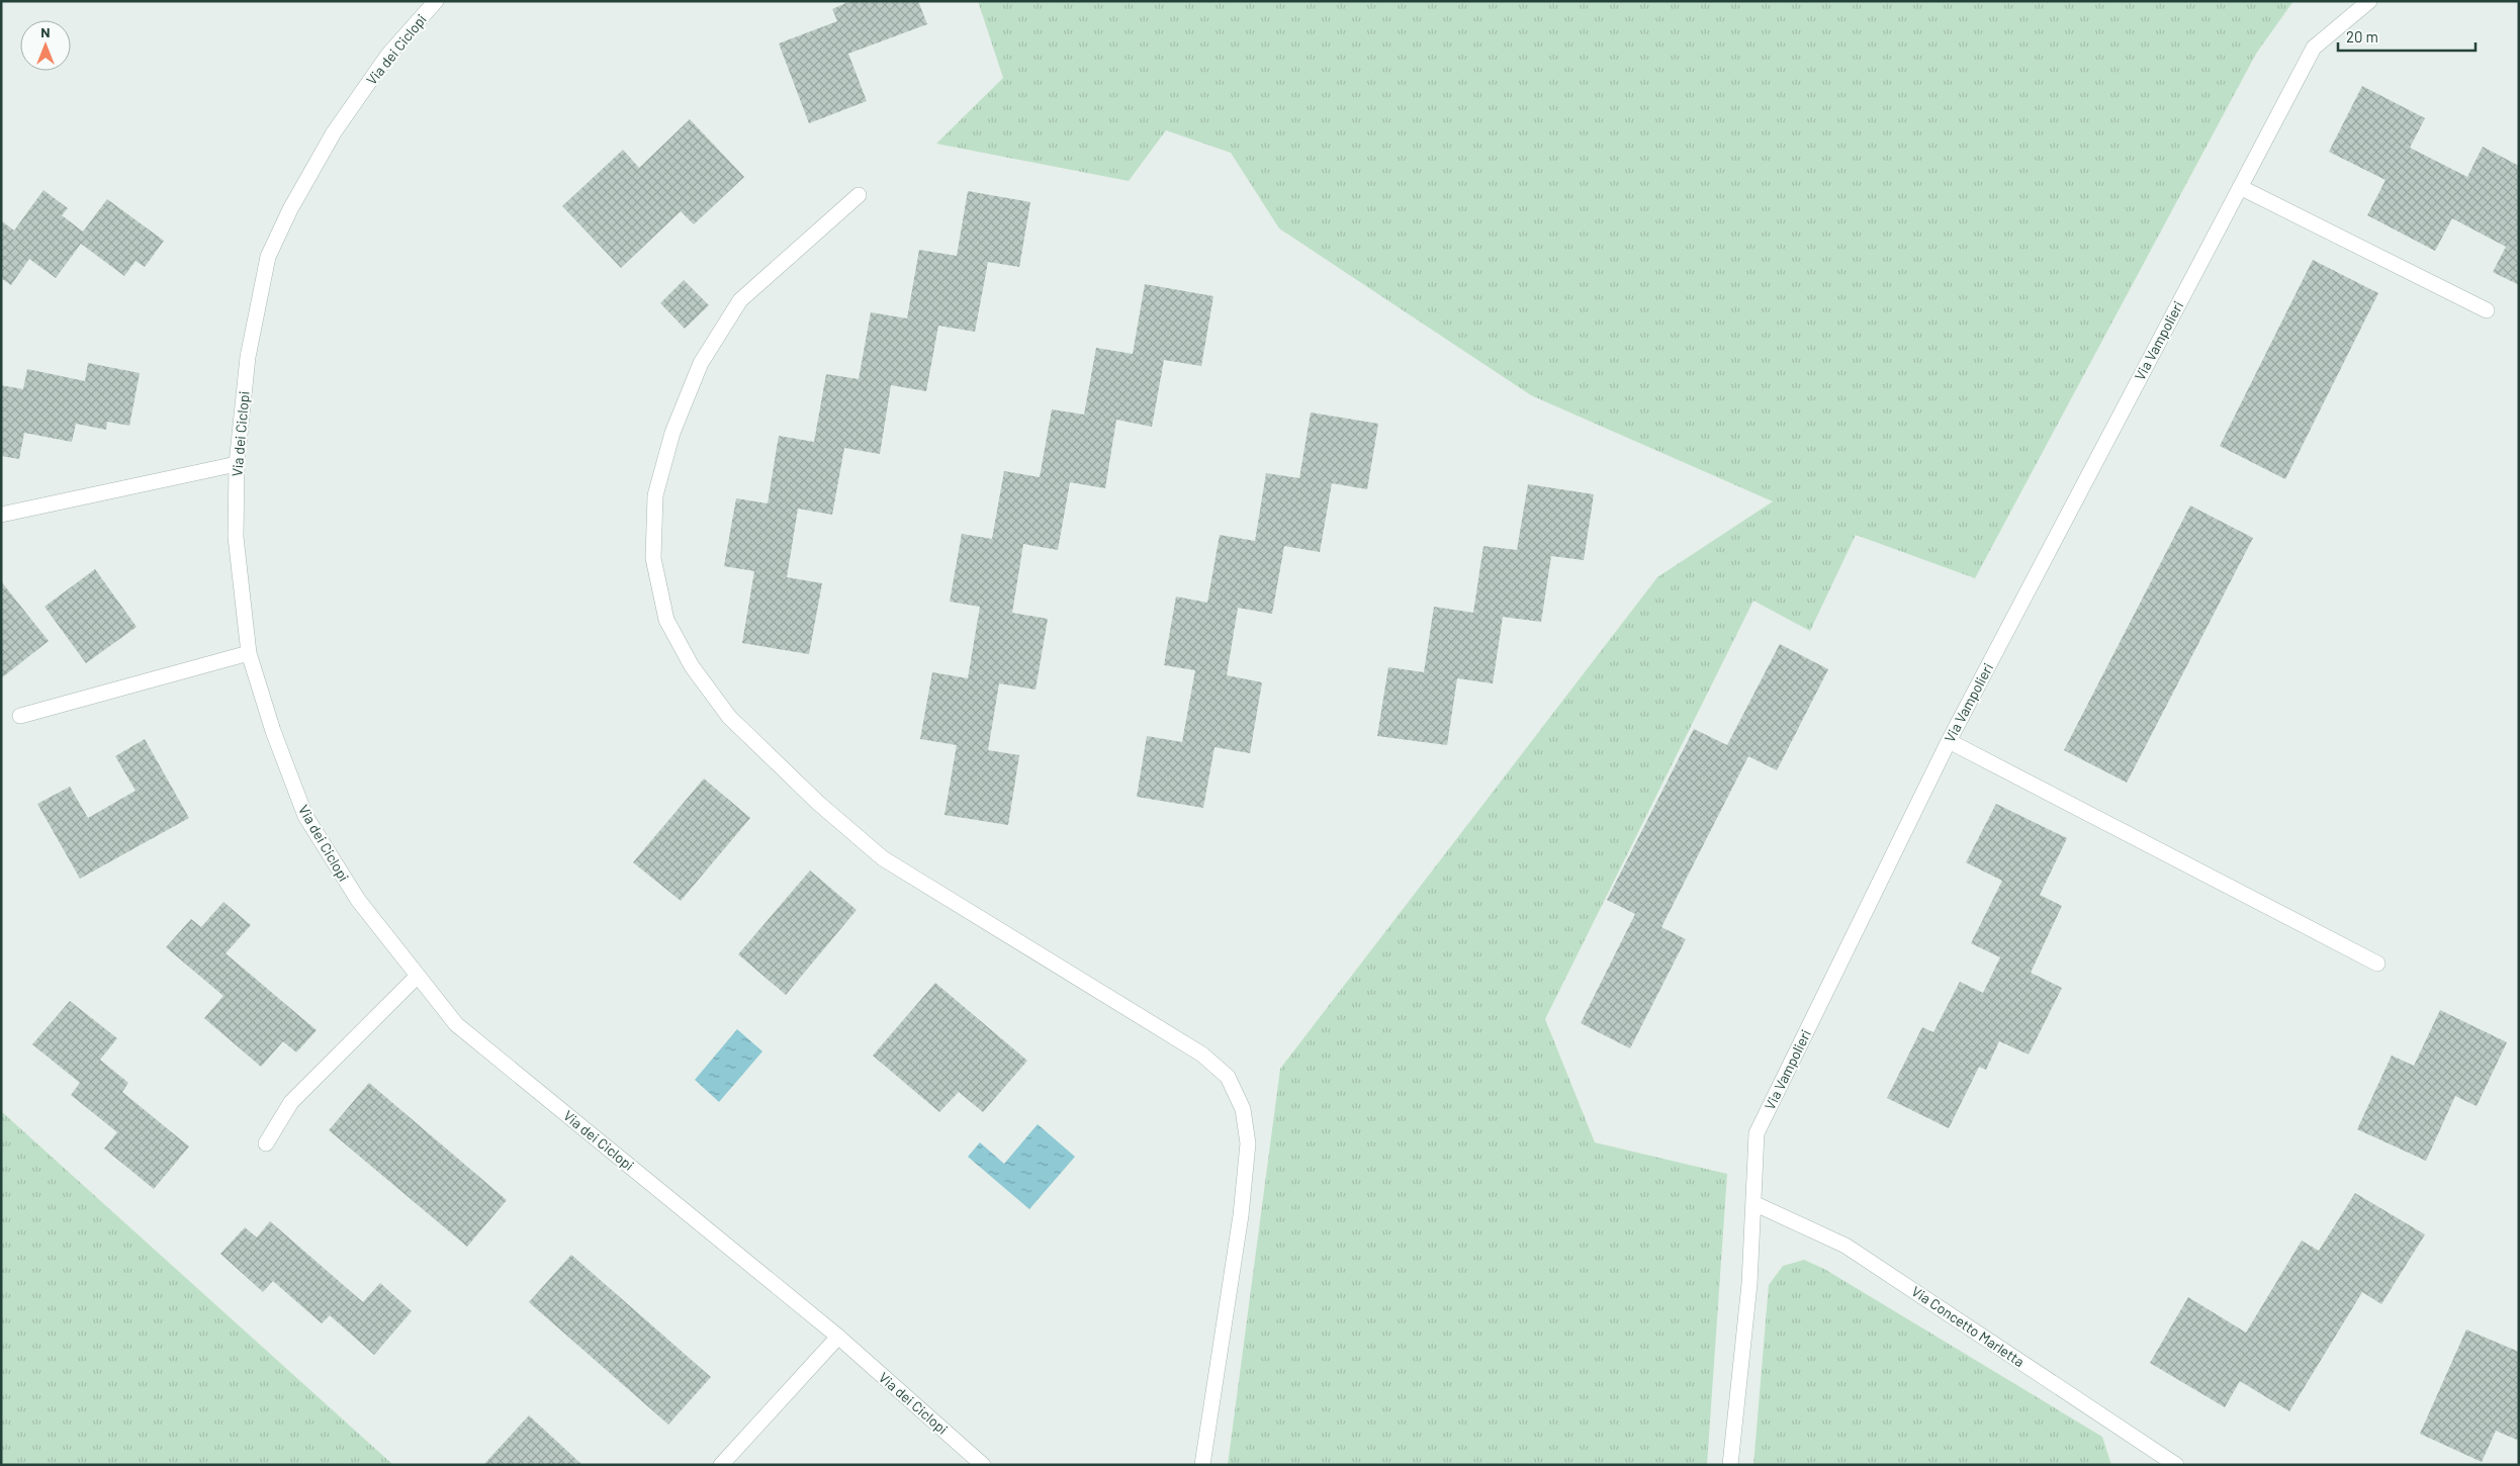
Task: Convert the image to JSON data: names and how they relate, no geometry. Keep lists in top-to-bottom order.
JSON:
{
  "streets": {
    "street": ["Via dei Ciclopi", "Via Vampolieri", "Via Concetto Marletta"]
  },
  "crossings": [
    ["Via Vampolieri", "Via Concetto Marletta"]
  ],
  "scale_bar": "20 m",
  "north": "top"
}
